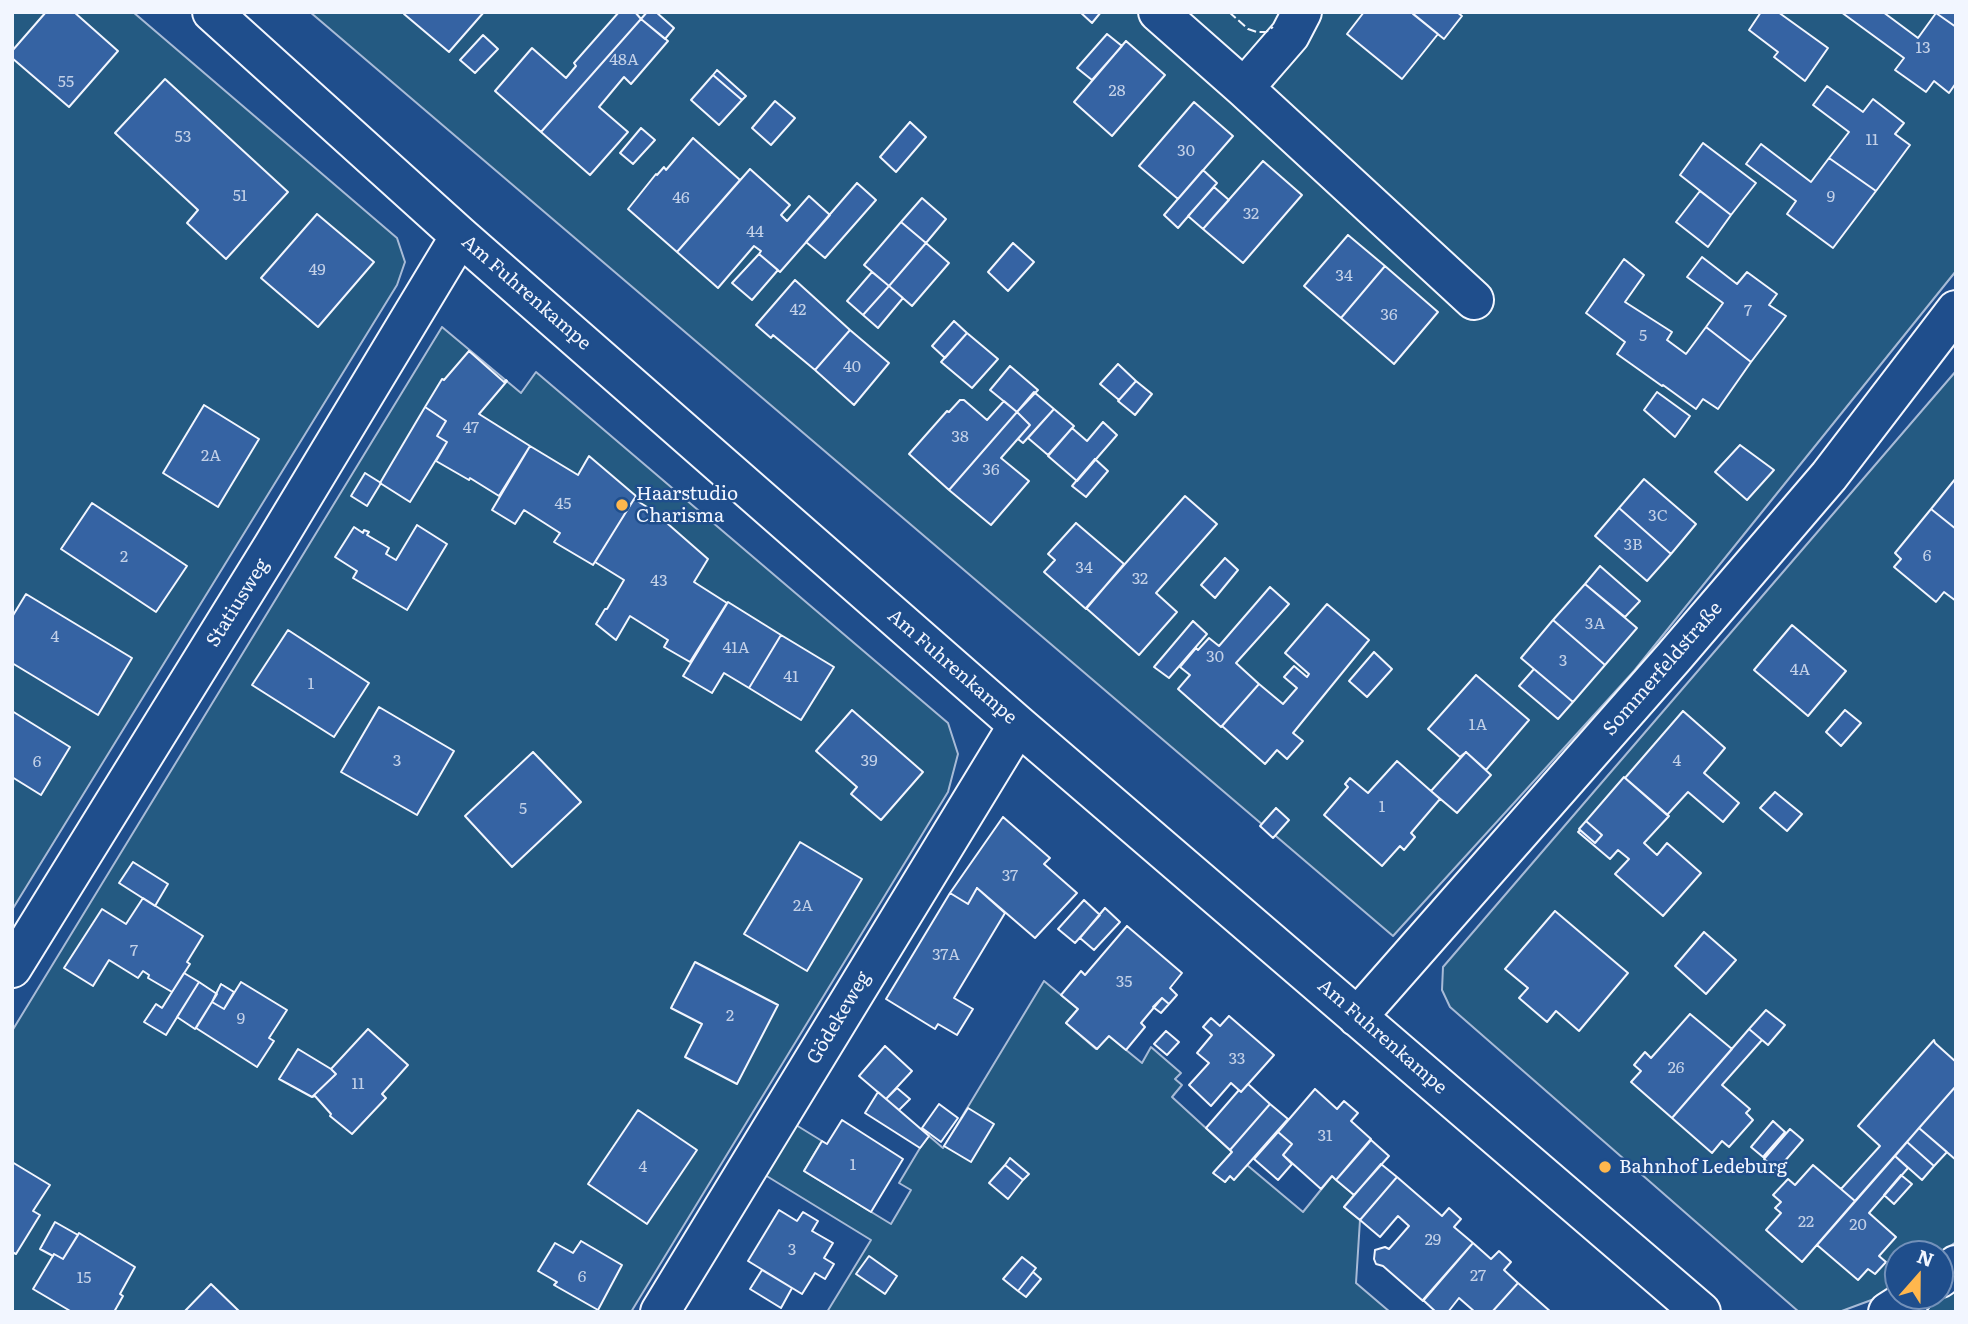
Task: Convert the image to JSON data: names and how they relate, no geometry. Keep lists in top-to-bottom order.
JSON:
{
  "streets": {
    "street": [
      "Am Fuhrenkampe",
      "Statiusweg",
      "Sommerfeldstraße",
      "Gödekeweg"
    ]
  },
  "crossings": [
    ["Am Fuhrenkampe", "Statiusweg"],
    ["Am Fuhrenkampe", "Sommerfeldstraße"],
    ["Am Fuhrenkampe", "Gödekeweg"]
  ],
  "places": ["Haarstudio Charisma", "Bahnhof Ledeburg"],
  "house_numbers": [
    "13",
    "48A",
    "55",
    "28",
    "53",
    "11",
    "30",
    "51",
    "9",
    "46",
    "32",
    "44",
    "49",
    "34",
    "42",
    "7",
    "36",
    "5",
    "40",
    "47",
    "38",
    "2A",
    "36",
    "45",
    "3C",
    "3B",
    "6",
    "2",
    "34",
    "32",
    "43",
    "3A",
    "4",
    "41A",
    "30",
    "3",
    "4A",
    "41",
    "1",
    "1A",
    "3",
    "39",
    "4",
    "6",
    "1",
    "5",
    "37",
    "2A",
    "7",
    "37A",
    "35",
    "2",
    "9",
    "33",
    "26",
    "11",
    "31",
    "1",
    "4",
    "22",
    "20",
    "29",
    "3",
    "27",
    "6",
    "15"
  ],
  "north": "top"
}
